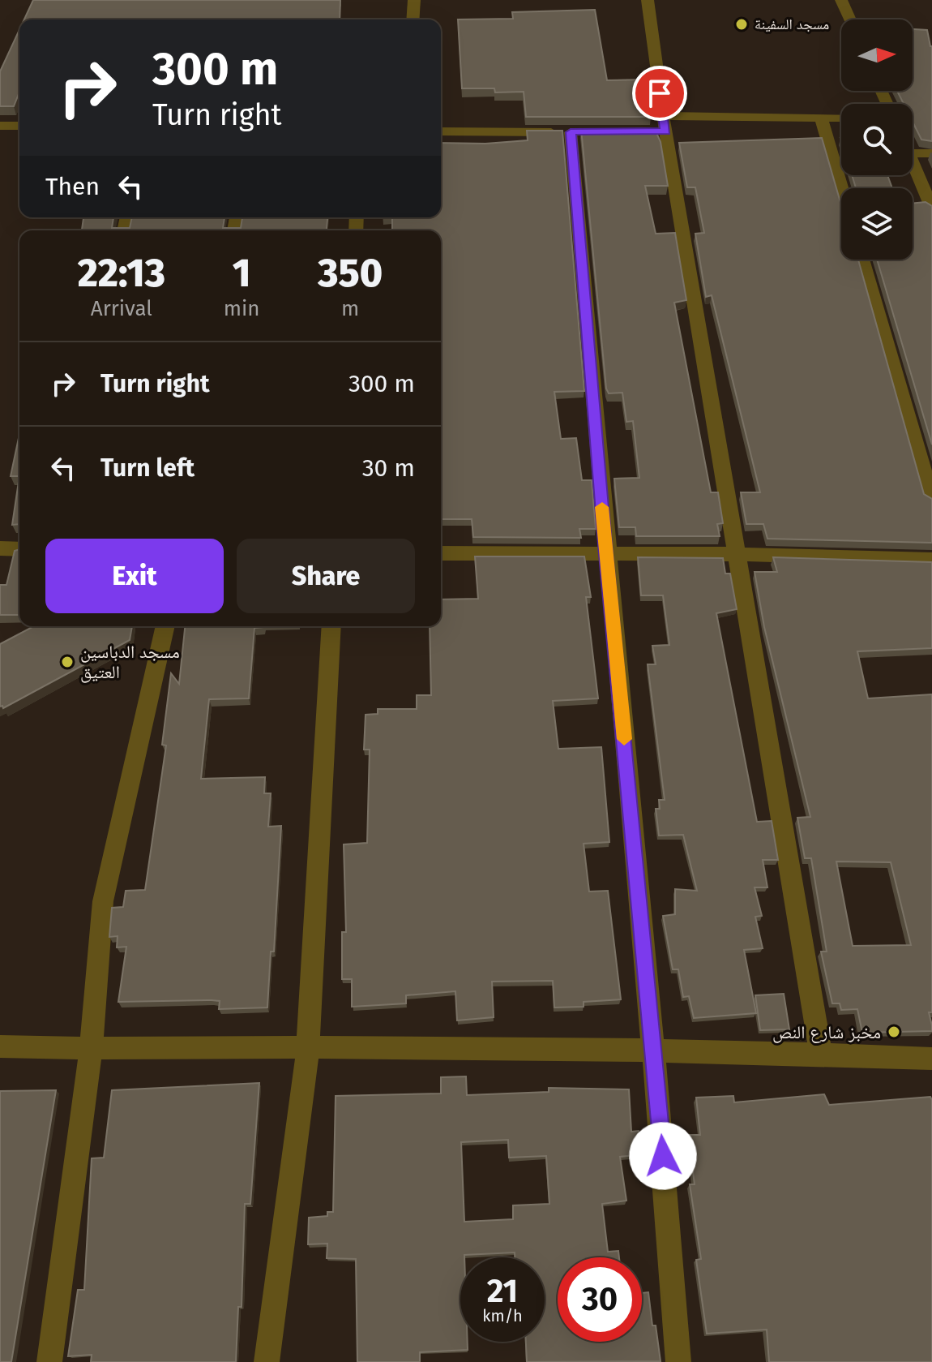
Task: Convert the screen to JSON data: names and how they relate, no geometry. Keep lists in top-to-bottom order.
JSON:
{
  "places": ["مسجد السفينة", "مسجد الدباسين العتيق", "مخبز شارع النص"],
  "north": "right",
  "page": {
    "turn": ["300 m", "Turn right"],
    "then": "Then",
    "eta": [
      "22:13",
      "Arrival",
      "1",
      "min",
      "350",
      "m"
    ],
    "list": [
      {
        "name": "Turn right",
        "value": "300 m"
      },
      {
        "name": "Turn left",
        "value": "30 m"
      }
    ],
    "buttons": ["Exit", "Share"],
    "speed": "21 km/h",
    "limit": "30"
  }
}
